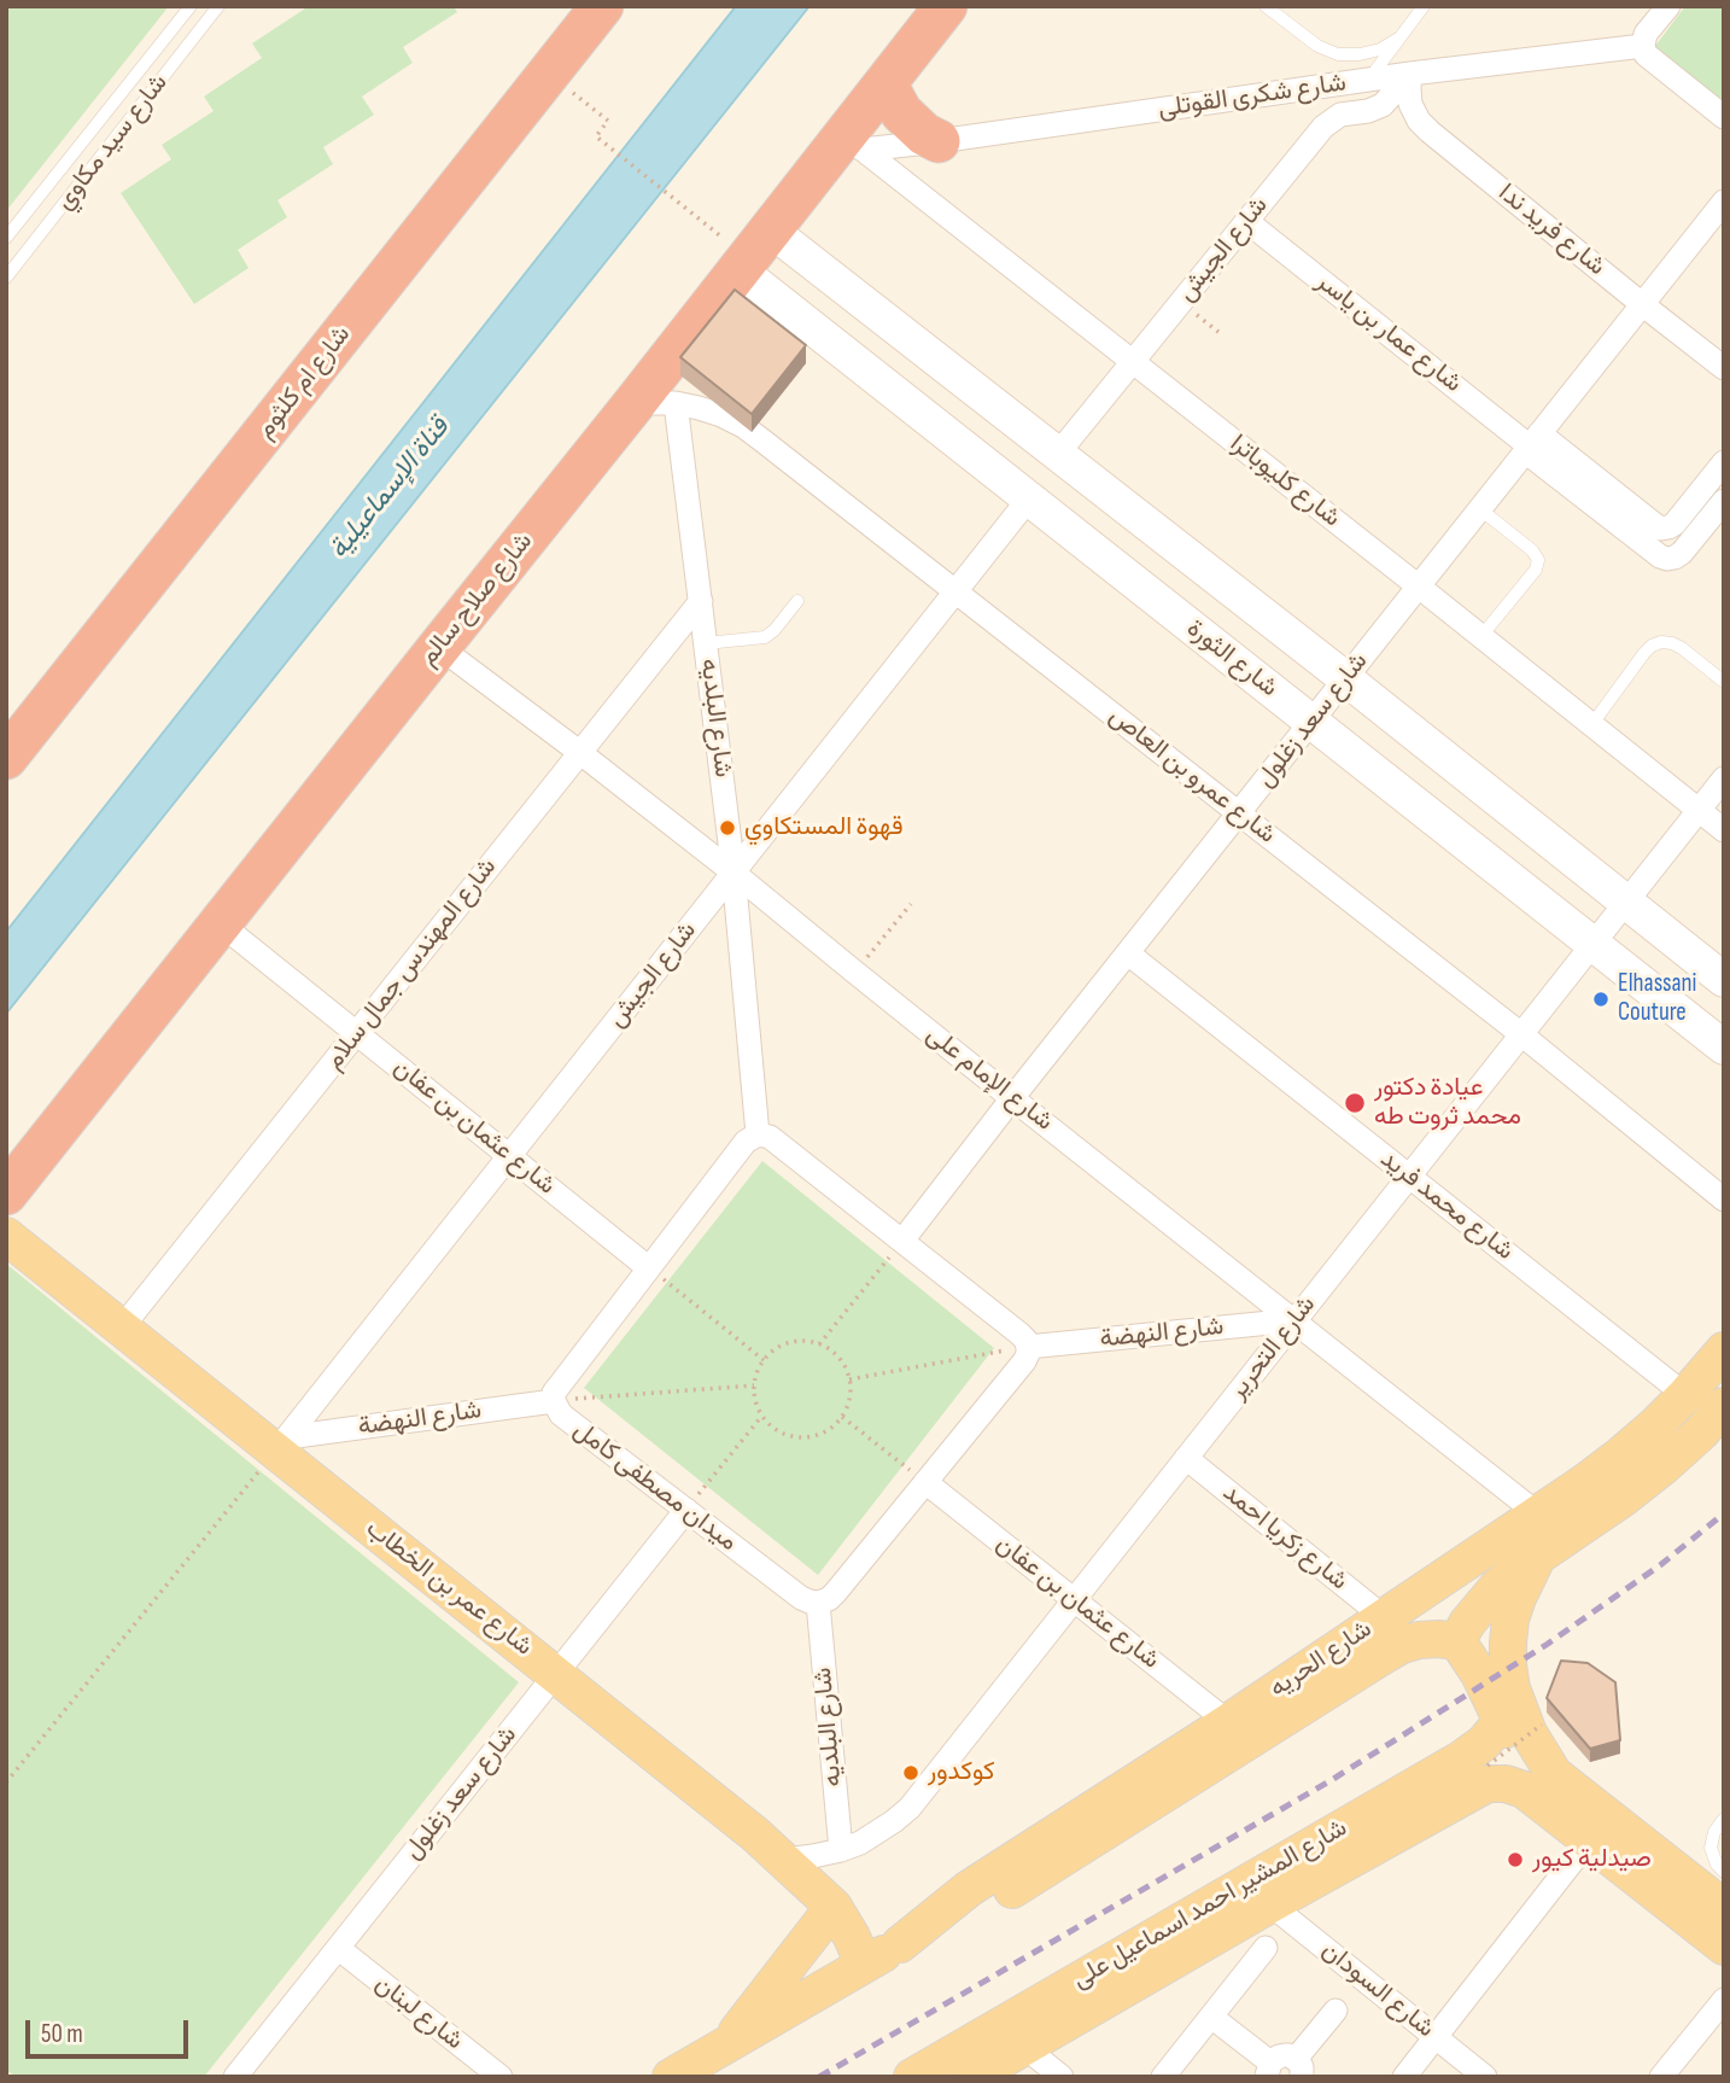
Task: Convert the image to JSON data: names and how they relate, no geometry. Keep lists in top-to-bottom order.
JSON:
{
  "streets": {
    "highway": ["شارع ام كلثوم", "شارع صلاح سالم"],
    "main road": ["شارع عمر بن الخطاب", "شارع الحريه", "شارع المشير احمد اسماعيل على"],
    "street": [
      "شارع شكرى القوتلى",
      "شارع فريد ندا",
      "شارع الجيش",
      "شارع عمار بن ياسر",
      "شارع كليوباترا",
      "شارع الثورة",
      "شارع البلديه",
      "شارع سعد زغلول",
      "شارع عمرو بن العاص",
      "شارع المهندس جمال سلام",
      "شارع الإمام على",
      "شارع عثمان بن عفان",
      "شارع محمد فريد",
      "شارع النهضة",
      "شارع التحرير",
      "ميدان مصطفى كامل",
      "شارع زكريا احمد",
      "شارع السودان",
      "شارع لبنان"
    ],
    "lane": ["شارع سيد مكاوي"]
  },
  "crossings": [
    ["شارع شكرى القوتلى", "شارع فريد ندا"],
    ["شارع شكرى القوتلى", "شارع الجيش"],
    ["شارع شكرى القوتلى", "شارع كليوباترا"],
    ["شارع شكرى القوتلى", "شارع صلاح سالم"],
    ["شارع فريد ندا", "شارع الجيش"],
    ["شارع فريد ندا", "شارع سعد زغلول"],
    ["شارع الجيش", "شارع عمار بن ياسر"],
    ["شارع الجيش", "شارع كليوباترا"],
    ["شارع الجيش", "شارع الثورة"],
    ["شارع الجيش", "شارع البلديه"],
    ["شارع الجيش", "شارع عمرو بن العاص"],
    ["شارع الجيش", "شارع الإمام على"],
    ["شارع الجيش", "شارع عثمان بن عفان"],
    ["شارع الجيش", "شارع النهضة"],
    ["شارع الجيش", "شارع عمر بن الخطاب"],
    ["شارع عمار بن ياسر", "شارع سعد زغلول"],
    ["شارع كليوباترا", "شارع صلاح سالم"],
    ["شارع كليوباترا", "شارع سعد زغلول"],
    ["شارع كليوباترا", "شارع التحرير"],
    ["شارع صلاح سالم", "شارع الثورة"],
    ["شارع صلاح سالم", "شارع البلديه"],
    ["شارع صلاح سالم", "شارع عمرو بن العاص"],
    ["شارع صلاح سالم", "شارع الإمام على"],
    ["شارع صلاح سالم", "شارع عثمان بن عفان"],
    ["شارع الثورة", "شارع سعد زغلول"],
    ["شارع الثورة", "شارع التحرير"],
    ["شارع البلديه", "شارع عمرو بن العاص"],
    ["شارع البلديه", "شارع المهندس جمال سلام"],
    ["شارع البلديه", "شارع الإمام على"],
    ["شارع البلديه", "شارع التحرير"],
    ["شارع البلديه", "ميدان مصطفى كامل"],
    ["شارع سعد زغلول", "شارع عمرو بن العاص"],
    ["شارع سعد زغلول", "شارع الإمام على"],
    ["شارع سعد زغلول", "شارع محمد فريد"],
    ["شارع سعد زغلول", "ميدان مصطفى كامل"],
    ["شارع سعد زغلول", "شارع عمر بن الخطاب"],
    ["شارع سعد زغلول", "شارع لبنان"],
    ["شارع عمرو بن العاص", "شارع التحرير"],
    ["شارع المهندس جمال سلام", "شارع الإمام على"],
    ["شارع المهندس جمال سلام", "شارع عثمان بن عفان"],
    ["شارع المهندس جمال سلام", "شارع عمر بن الخطاب"],
    ["شارع الإمام على", "شارع النهضة"],
    ["شارع الإمام على", "شارع التحرير"],
    ["شارع الإمام على", "شارع الحريه"],
    ["شارع عثمان بن عفان", "شارع التحرير"],
    ["شارع عثمان بن عفان", "ميدان مصطفى كامل"],
    ["شارع عثمان بن عفان", "شارع الحريه"],
    ["شارع محمد فريد", "شارع التحرير"],
    ["شارع محمد فريد", "شارع الحريه"],
    ["شارع النهضة", "شارع التحرير"],
    ["شارع النهضة", "ميدان مصطفى كامل"],
    ["شارع النهضة", "شارع عمر بن الخطاب"],
    ["شارع التحرير", "شارع زكريا احمد"],
    ["شارع التحرير", "شارع عمر بن الخطاب"],
    ["شارع زكريا احمد", "شارع الحريه"],
    ["شارع عمر بن الخطاب", "شارع الحريه"],
    ["شارع المشير احمد اسماعيل على", "شارع السودان"]
  ],
  "water": ["قناة الإسماعيلية"],
  "places": [
    "قهوة المستكاوي",
    "Elhassani Couture",
    "عيادة دكتور محمد ثروت طه",
    "كوكدور",
    "صيدلية كيور"
  ],
  "scale_bar": "50 m"
}
